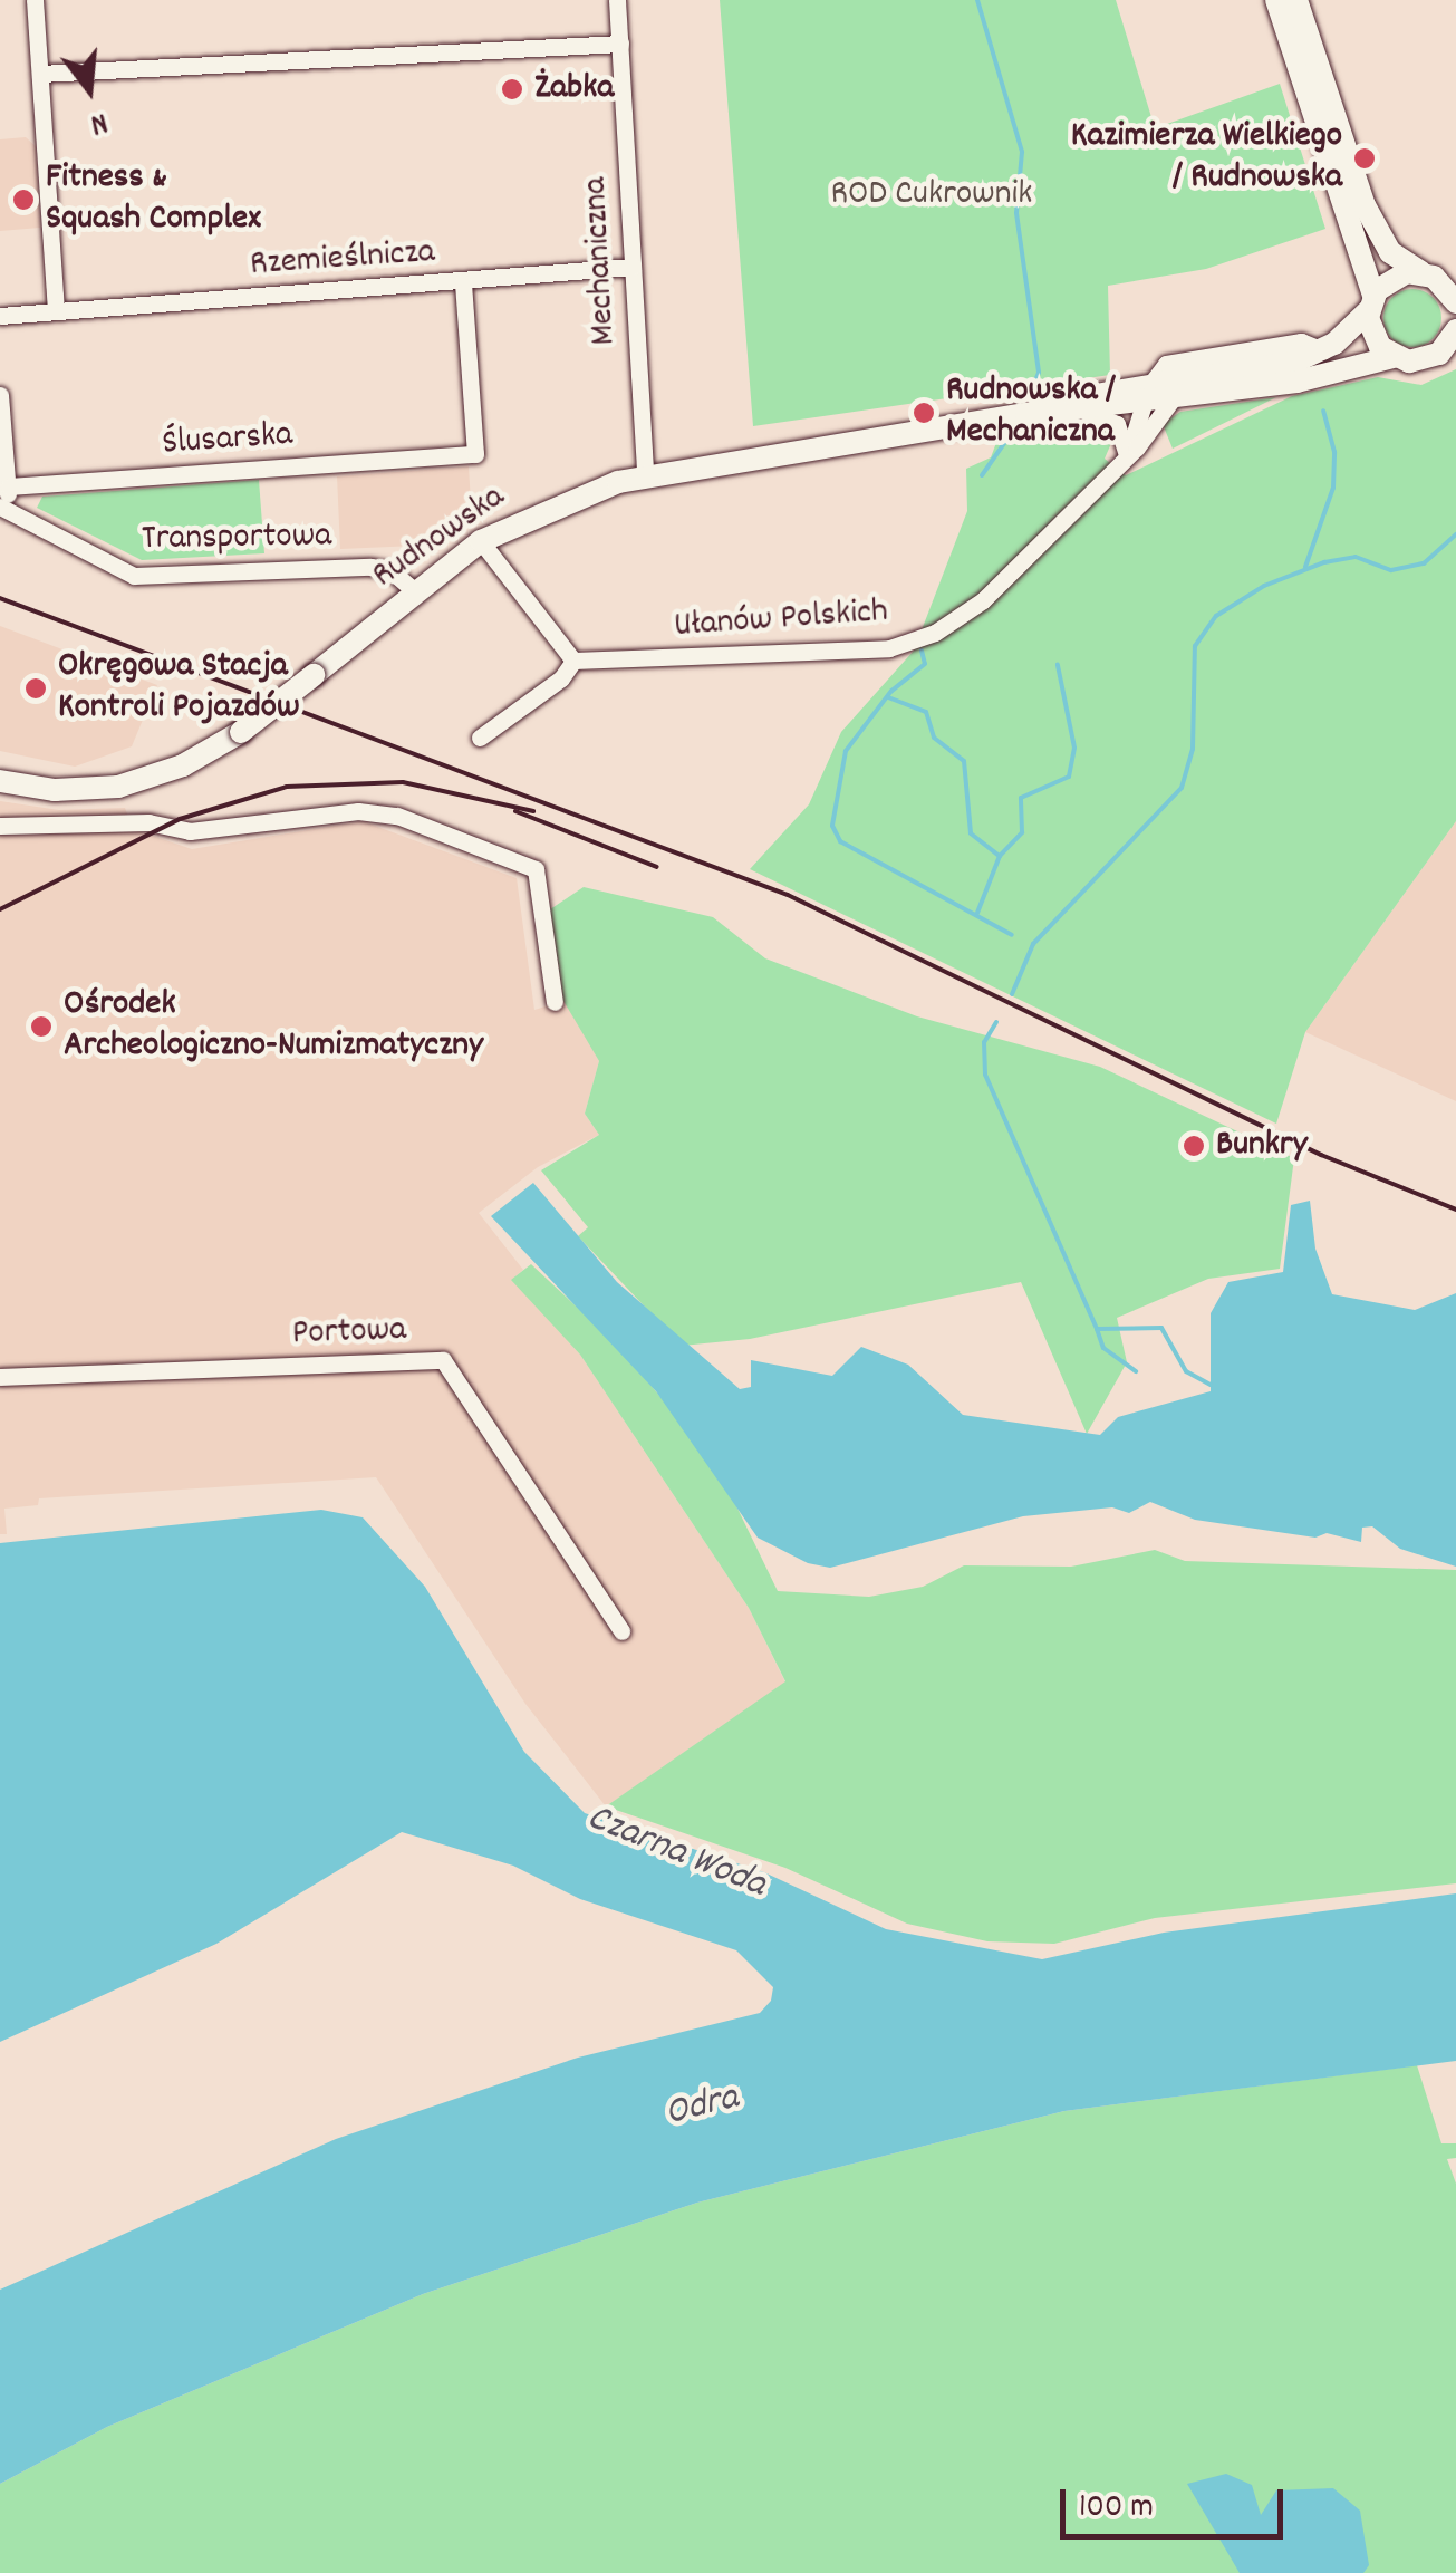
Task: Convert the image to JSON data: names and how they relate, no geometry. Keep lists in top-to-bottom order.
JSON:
{
  "streets": {
    "main road": ["Rudnowska"],
    "street": [
      "Rzemieślnicza",
      "Mechaniczna",
      "Ślusarska",
      "Transportowa",
      "Ułanów Polskich",
      "Portowa"
    ]
  },
  "crossings": [
    ["Rzemieślnicza", "Mechaniczna"],
    ["Rzemieślnicza", "Ślusarska"],
    ["Mechaniczna", "Rudnowska"],
    ["Rudnowska", "Transportowa"],
    ["Rudnowska", "Ułanów Polskich"]
  ],
  "water": ["Czarna Woda", "Odra"],
  "parks": ["ROD Cukrownik"],
  "places": [
    "Żabka",
    "Kazimierza Wielkiego / Rudnowska",
    "Fitness & Squash Complex",
    "Rudnowska / Mechaniczna",
    "Okręgowa Stacja Kontroli Pojazdów",
    "Ośrodek Archeologiczno-Numizmatyczny",
    "Bunkry"
  ],
  "scale_bar": "100 m",
  "north": "bottom"
}
